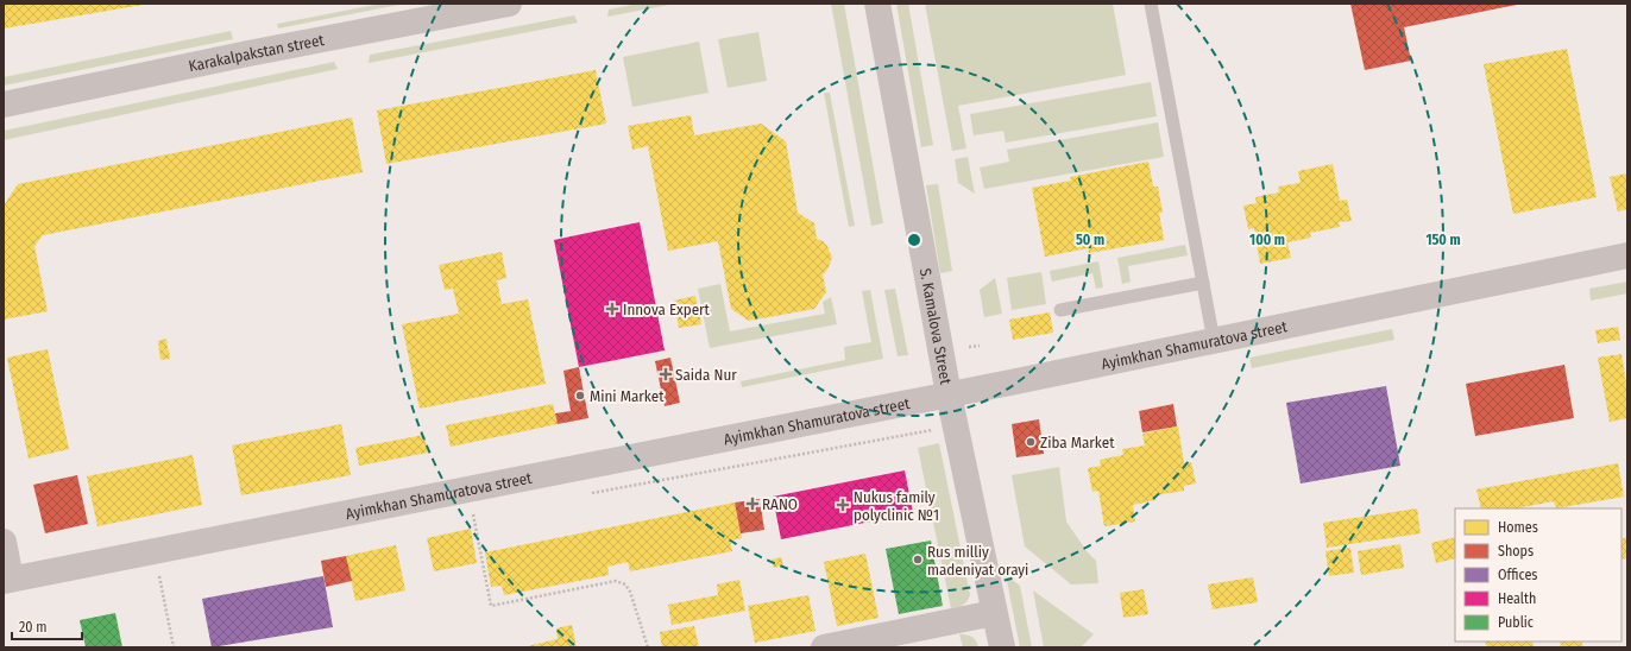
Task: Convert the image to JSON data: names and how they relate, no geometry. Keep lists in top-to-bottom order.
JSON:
{
  "streets": {
    "street": ["Karakalpakstan street", "S. Kamalova Street", "Ayimkhan Shamuratova street"]
  },
  "crossings": [
    ["S. Kamalova Street", "Ayimkhan Shamuratova street"]
  ],
  "places": {
    "health": [
      "Innova Expert",
      "Saida Nur",
      "RANO",
      "Nukus family polyclinic №1"
    ],
    "other": ["Mini Market", "Ziba Market", "Rus milliy madeniyat orayi"]
  },
  "legend": [
    "Homes",
    "Shops",
    "Offices",
    "Health",
    "Public"
  ],
  "scale_bar": "20 m",
  "rings": ["50 m", "100 m", "150 m"]
}
